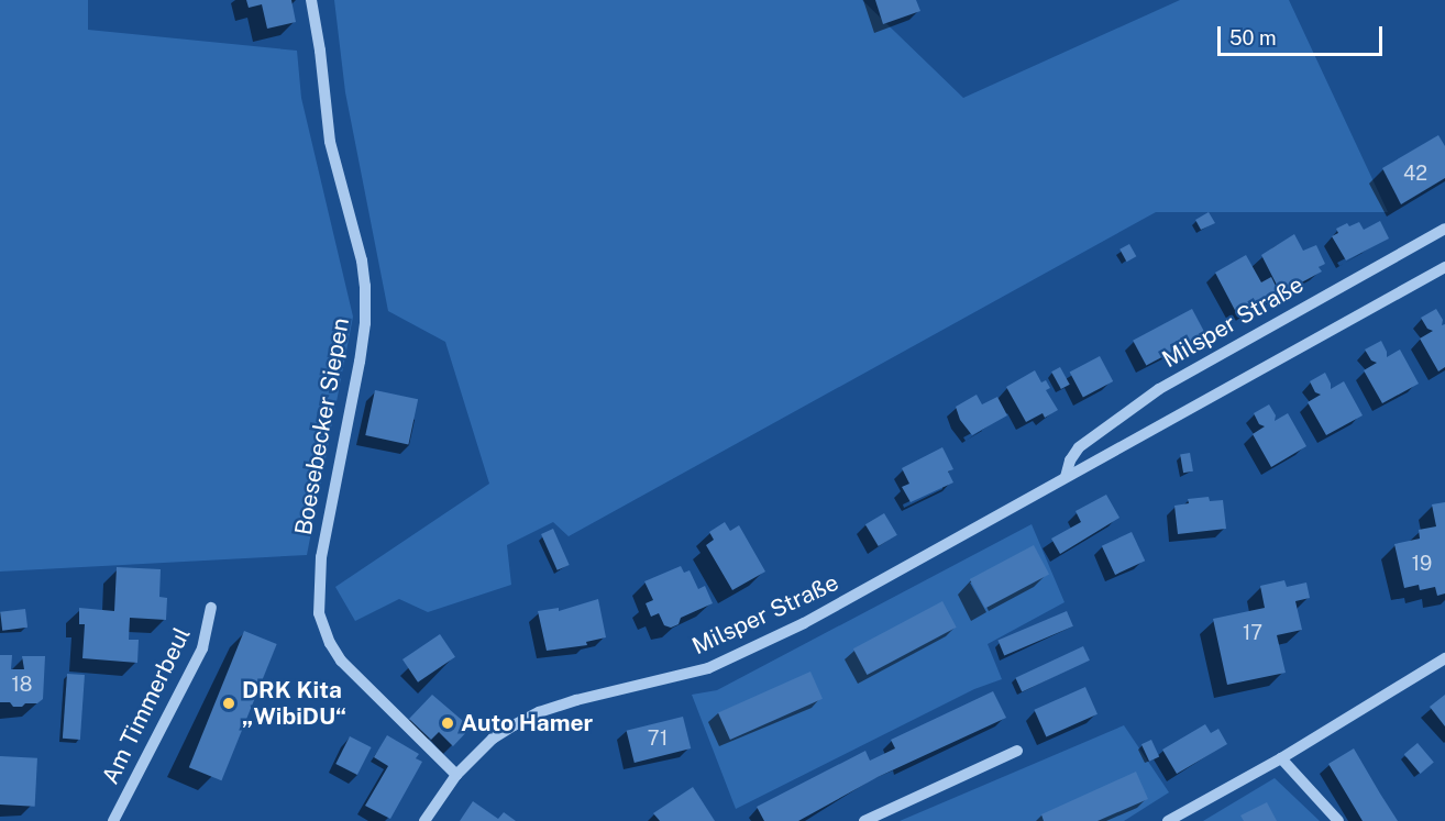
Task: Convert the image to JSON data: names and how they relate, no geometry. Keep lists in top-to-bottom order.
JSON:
{
  "streets": {
    "street": ["Milsper Straße", "Boesebecker Siepen", "Am Timmerbeul"]
  },
  "crossings": [
    ["Milsper Straße", "Boesebecker Siepen"]
  ],
  "places": ["DRK Kita „WibiDU“", "Auto Hamer"],
  "house_numbers": [
    "42",
    "19",
    "17",
    "18",
    "71"
  ],
  "scale_bar": "50 m"
}
